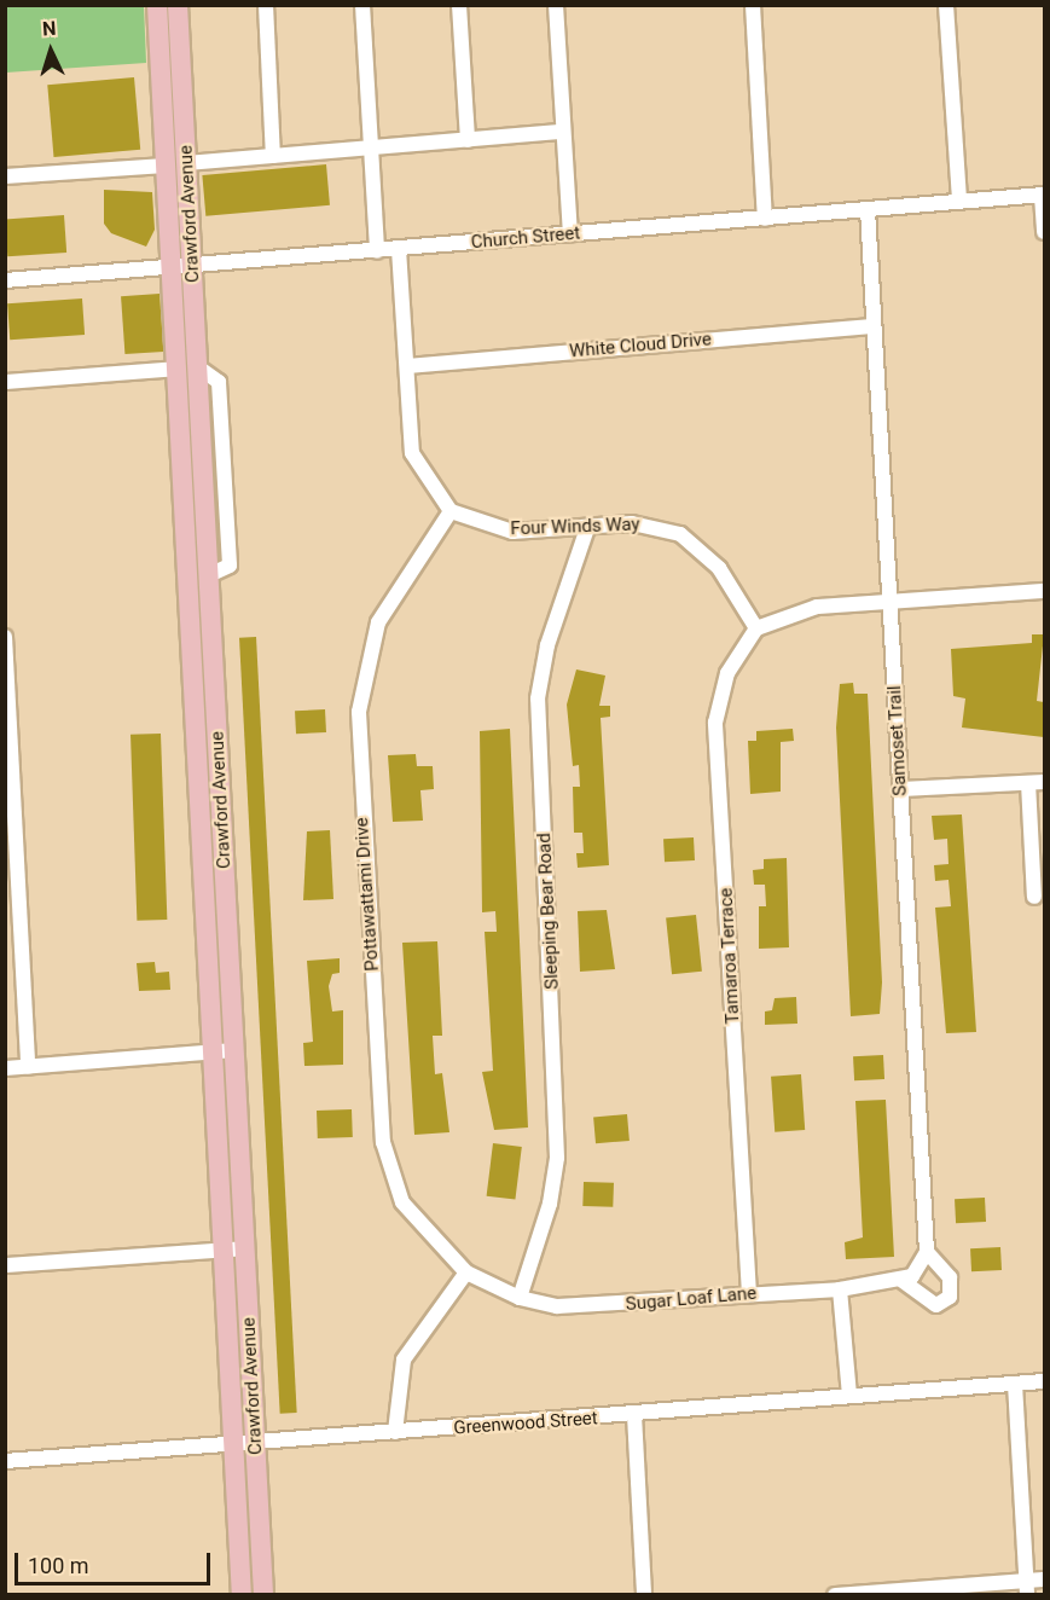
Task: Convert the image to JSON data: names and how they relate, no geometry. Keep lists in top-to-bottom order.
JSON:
{
  "streets": {
    "main road": ["Crawford Avenue"],
    "street": [
      "Church Street",
      "White Cloud Drive",
      "Four Winds Way",
      "Samoset Trail",
      "Pottawattami Drive",
      "Sleeping Bear Road",
      "Tamaroa Terrace",
      "Sugar Loaf Lane",
      "Greenwood Street"
    ]
  },
  "crossings": [
    ["Crawford Avenue", "Church Street"],
    ["Crawford Avenue", "Greenwood Street"],
    ["Church Street", "Samoset Trail"],
    ["White Cloud Drive", "Samoset Trail"],
    ["Four Winds Way", "Pottawattami Drive"],
    ["Four Winds Way", "Sleeping Bear Road"],
    ["Four Winds Way", "Tamaroa Terrace"],
    ["Samoset Trail", "Sugar Loaf Lane"],
    ["Pottawattami Drive", "Sugar Loaf Lane"],
    ["Sleeping Bear Road", "Sugar Loaf Lane"],
    ["Tamaroa Terrace", "Sugar Loaf Lane"]
  ],
  "scale_bar": "100 m",
  "north": "top"
}
